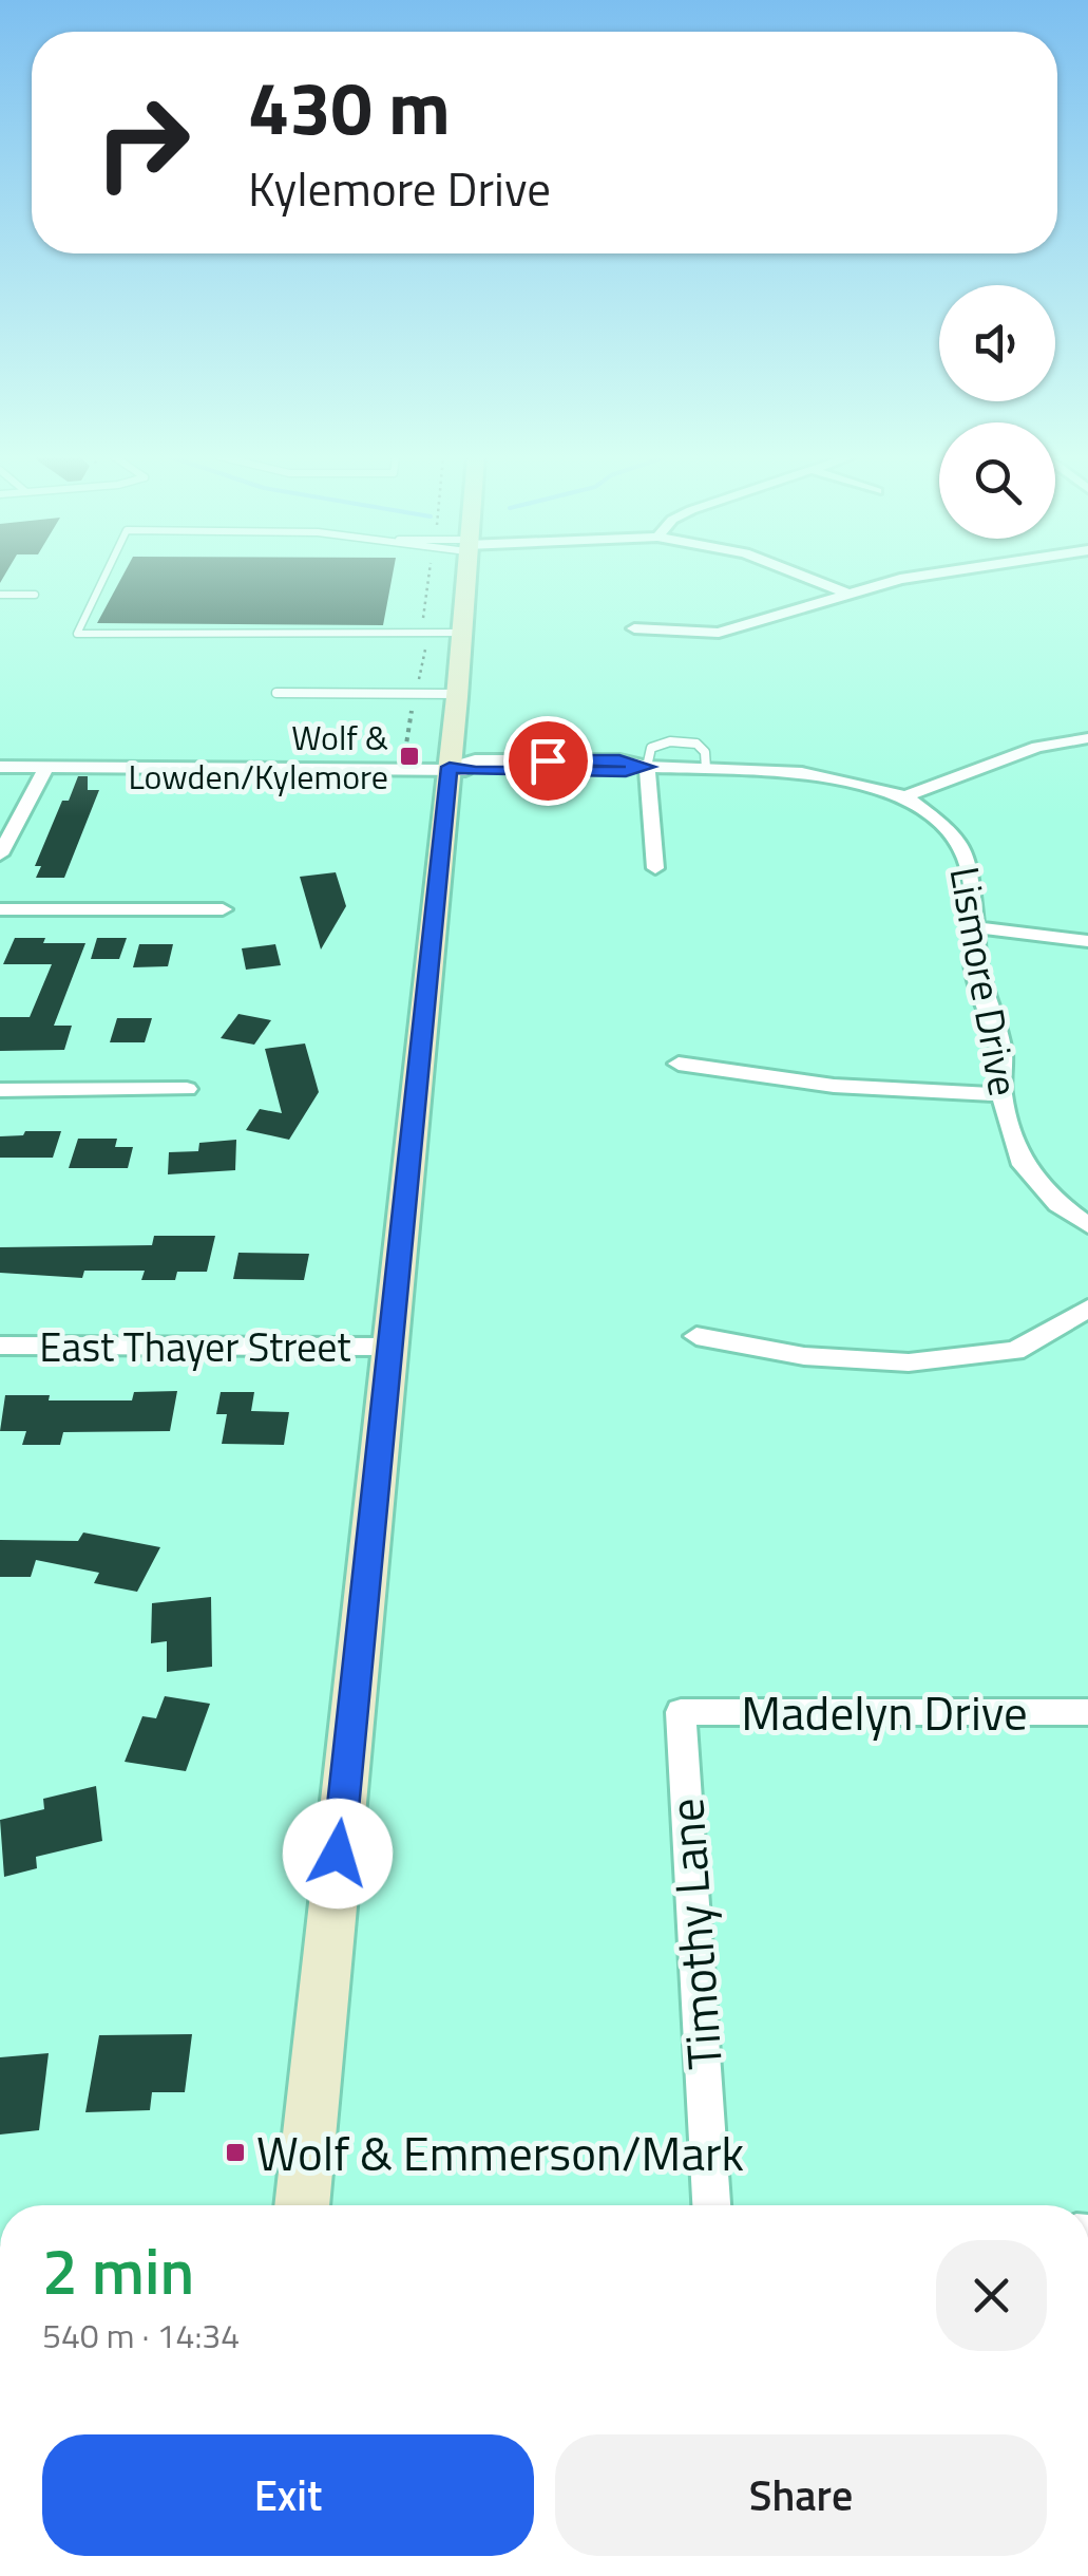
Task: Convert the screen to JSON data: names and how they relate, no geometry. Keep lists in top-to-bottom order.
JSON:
{
  "streets": {
    "street": [
      "Lismore Drive",
      "East Thayer Street",
      "Madelyn Drive",
      "Timothy Lane"
    ]
  },
  "crossings": [
    ["Madelyn Drive", "Timothy Lane"]
  ],
  "places": {
    "transit": ["Wolf & Lowden/Kylemore", "Wolf & Emmerson/Mark"]
  },
  "page": {
    "turn": ["430 m", "Kylemore Drive"],
    "heading": ["2 min", "540 m · 14:34"],
    "buttons": ["Exit", "Share"]
  }
}
